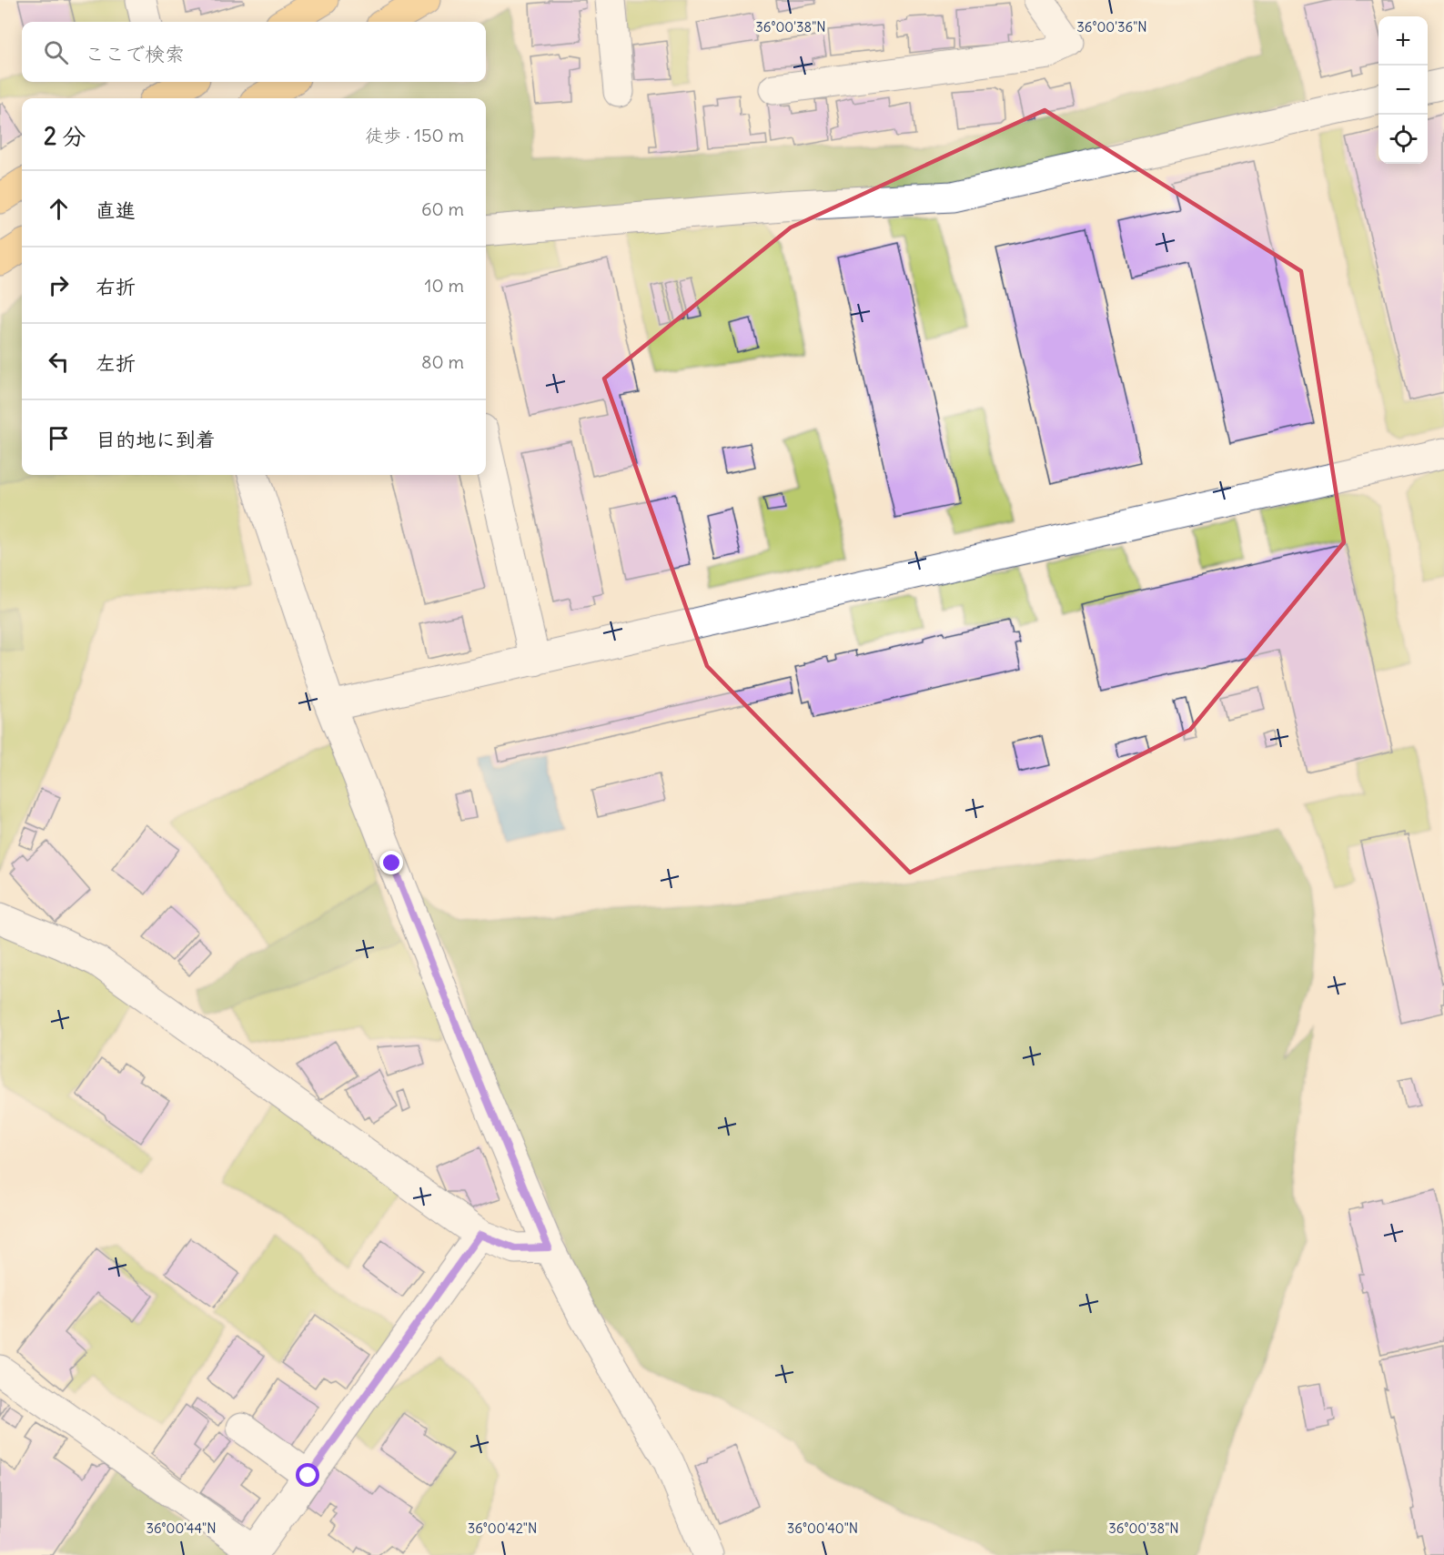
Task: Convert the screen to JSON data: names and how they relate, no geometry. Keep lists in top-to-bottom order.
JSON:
{
  "page": {
    "map_buttons": ["+", "−"],
    "search": "ここで検索",
    "heading": ["2 分", "徒歩 · 150 m"],
    "list": [
      ["直進", "60 m"],
      ["右折", "10 m"],
      ["左折", "80 m"],
      "目的地に到着"
    ]
  },
  "coordinates": [
    "36°00'38\"N",
    "36°00'36\"N",
    "36°00'44\"N",
    "36°00'42\"N",
    "36°00'40\"N"
  ]
}
